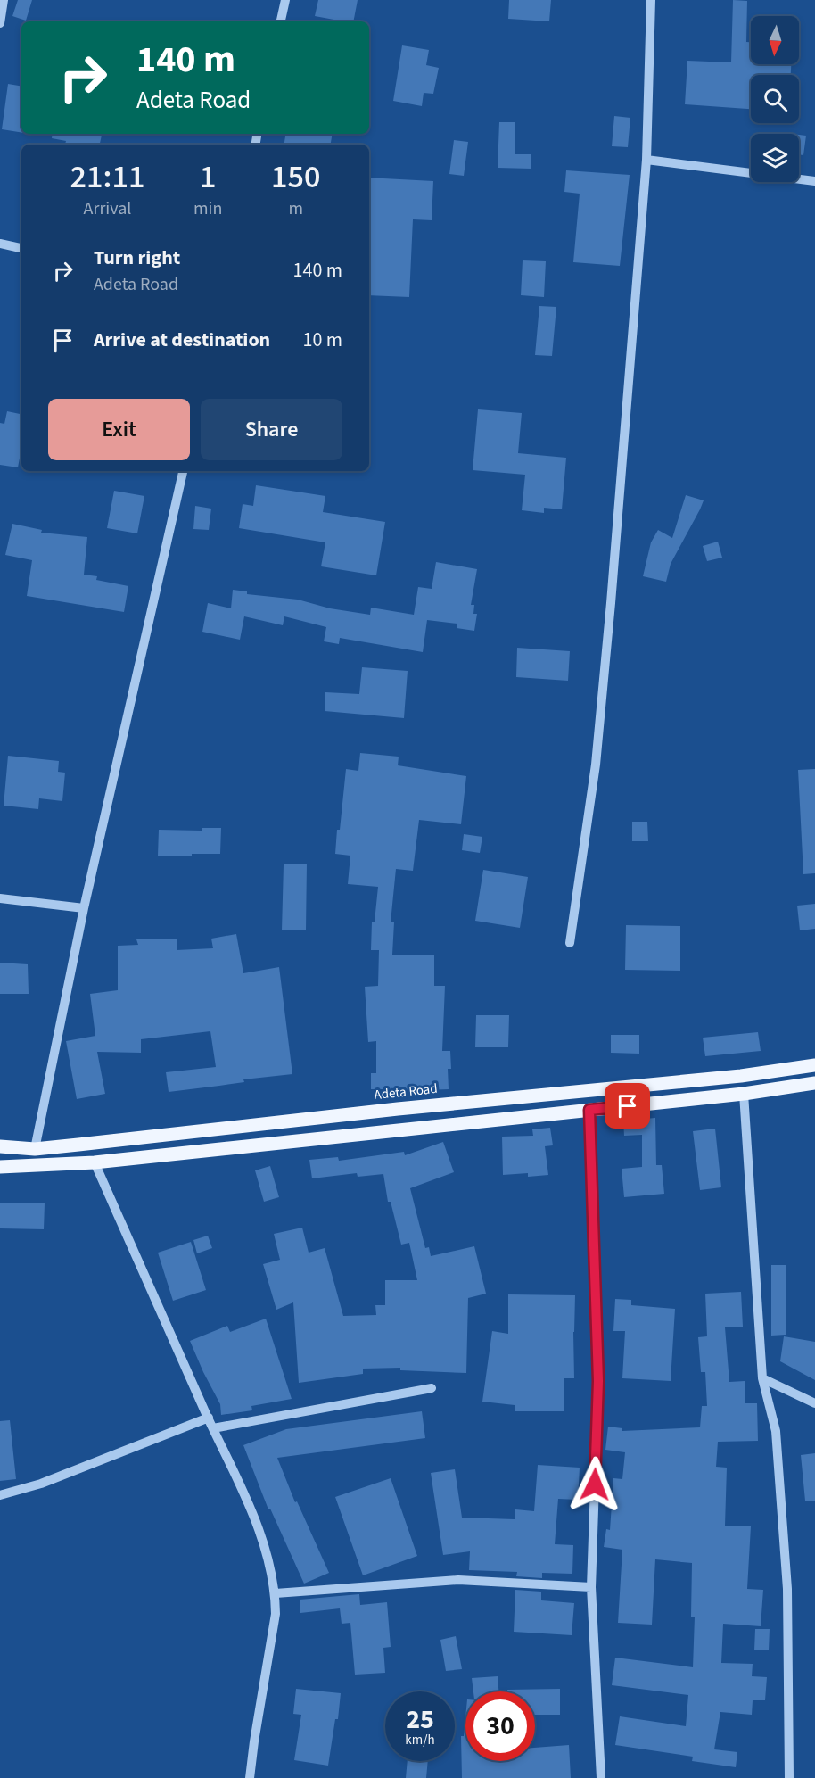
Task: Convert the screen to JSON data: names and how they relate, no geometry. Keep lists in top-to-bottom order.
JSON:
{
  "streets": {
    "main road": ["Adeta Road"]
  },
  "north": "bottom",
  "page": {
    "turn": ["140 m", "Adeta Road"],
    "eta": [
      "21:11",
      "Arrival",
      "1",
      "min",
      "150",
      "m"
    ],
    "list": [
      {
        "name": "Turn right",
        "note": "Adeta Road",
        "value": "140 m"
      },
      {
        "name": "Arrive at destination",
        "value": "10 m"
      }
    ],
    "buttons": ["Exit", "Share"],
    "speed": "25 km/h",
    "limit": "30"
  }
}
